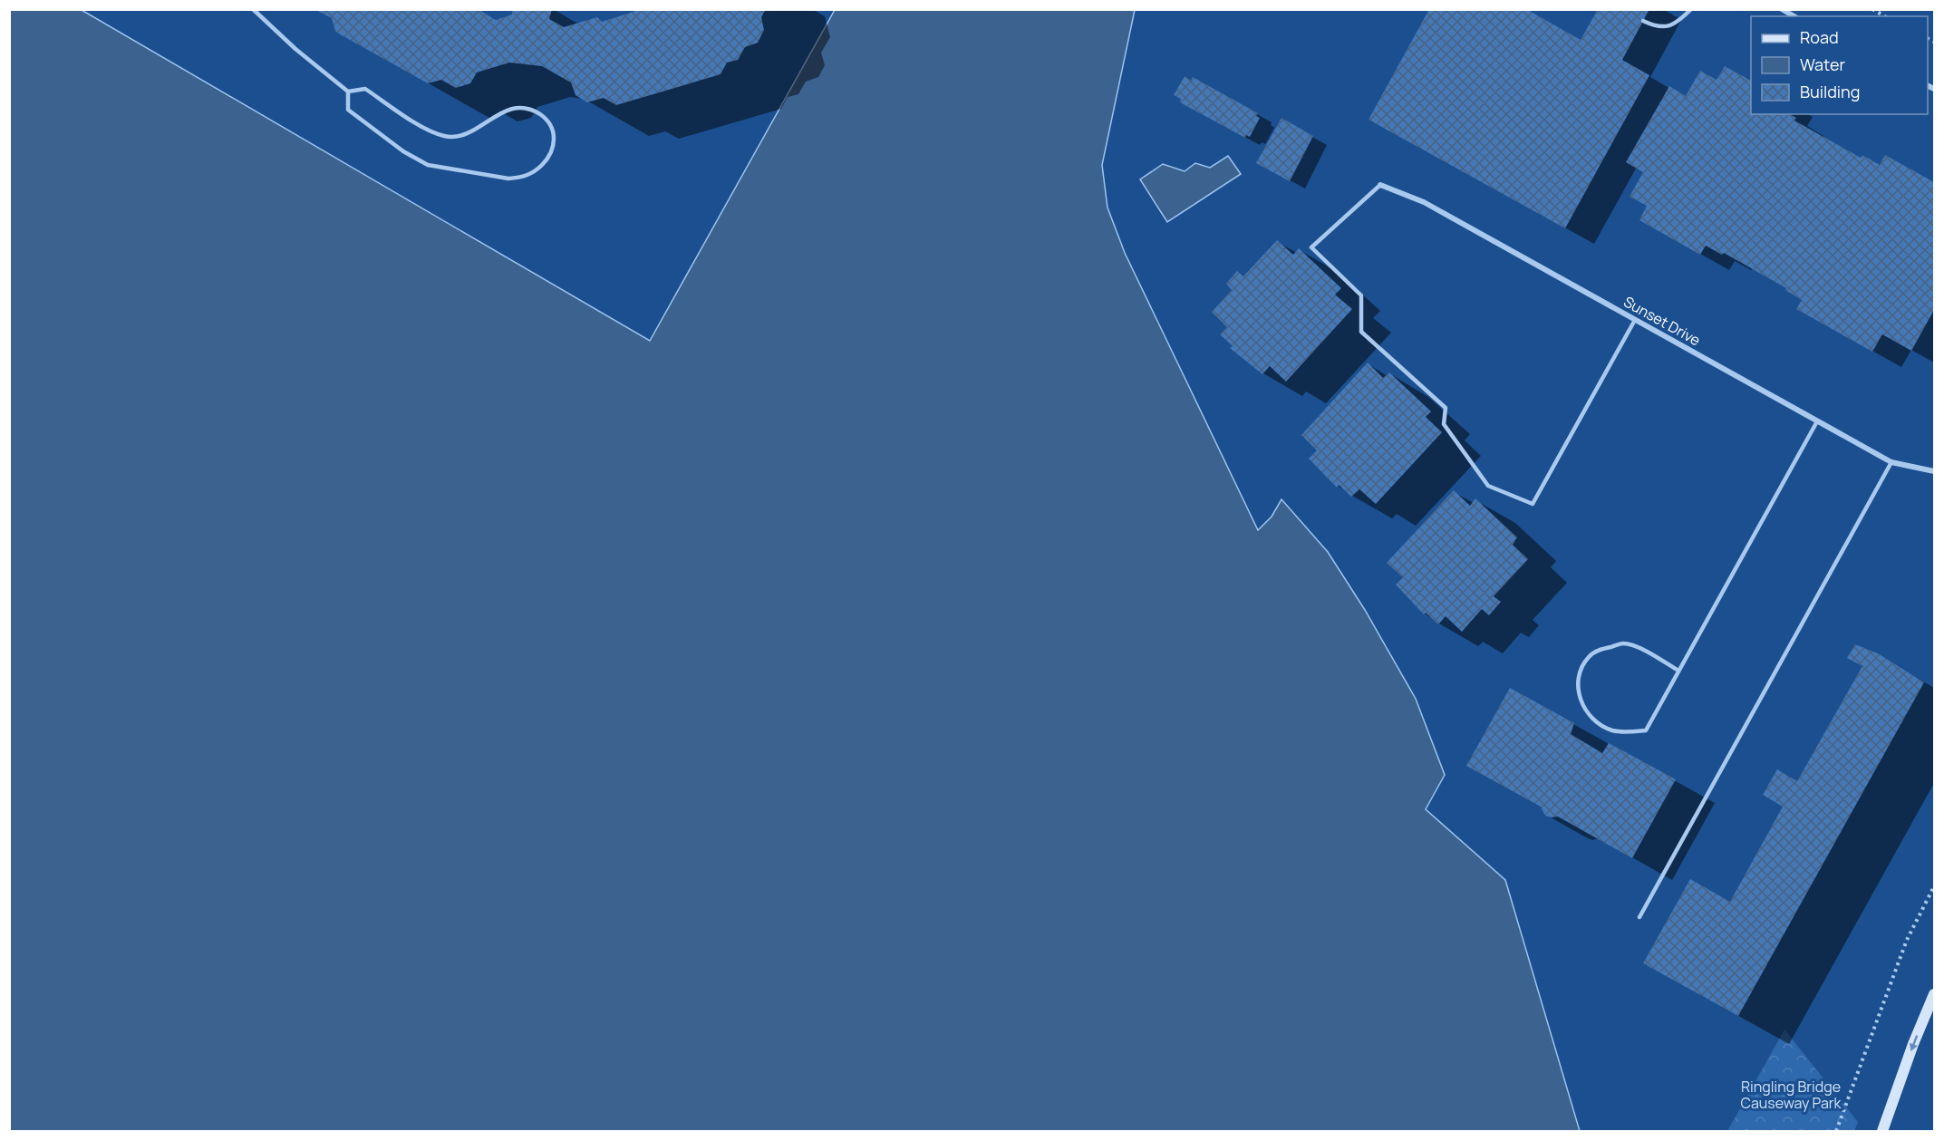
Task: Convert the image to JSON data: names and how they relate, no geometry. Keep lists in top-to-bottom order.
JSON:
{
  "streets": {
    "street": ["Sunset Drive"]
  },
  "parks": ["Ringling Bridge Causeway Park"],
  "legend": ["Road", "Water", "Building"]
}
